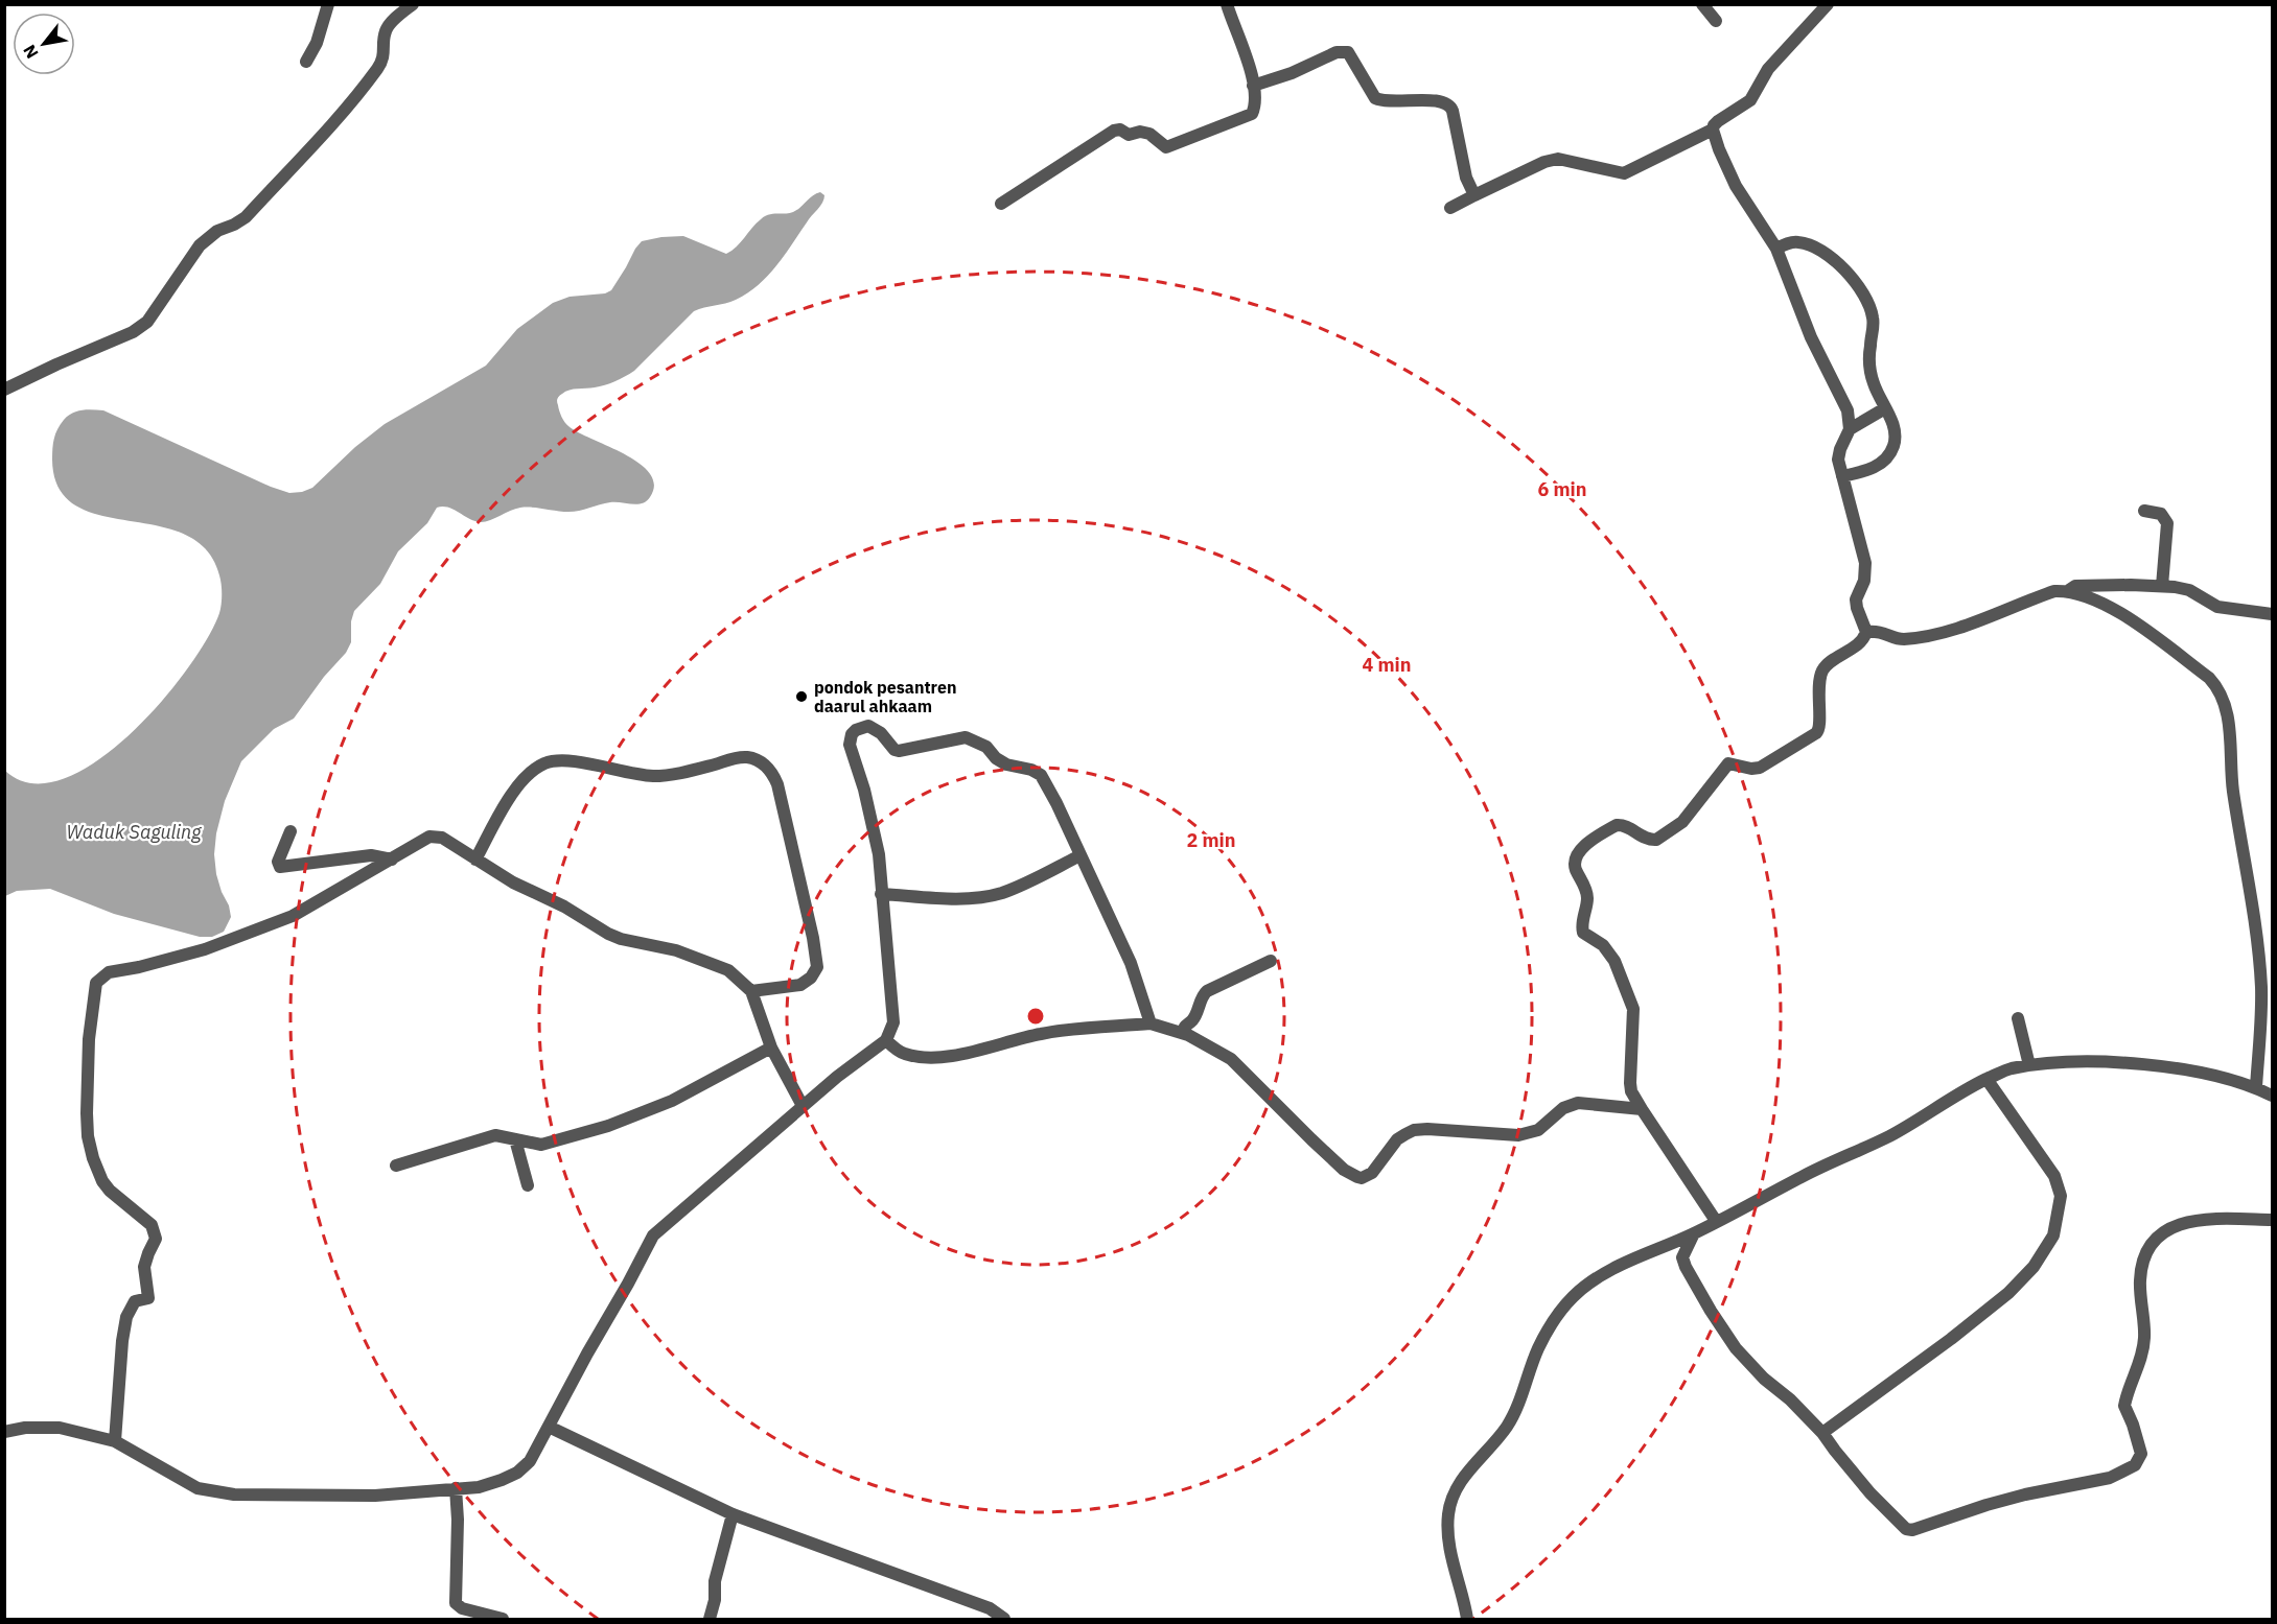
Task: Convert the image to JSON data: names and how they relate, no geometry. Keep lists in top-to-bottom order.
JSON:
{
  "water": ["Waduk Saguling"],
  "places": ["pondok pesantren daarul ahkaam"],
  "north": "bottom left",
  "rings": ["6 min", "4 min", "2 min"]
}
